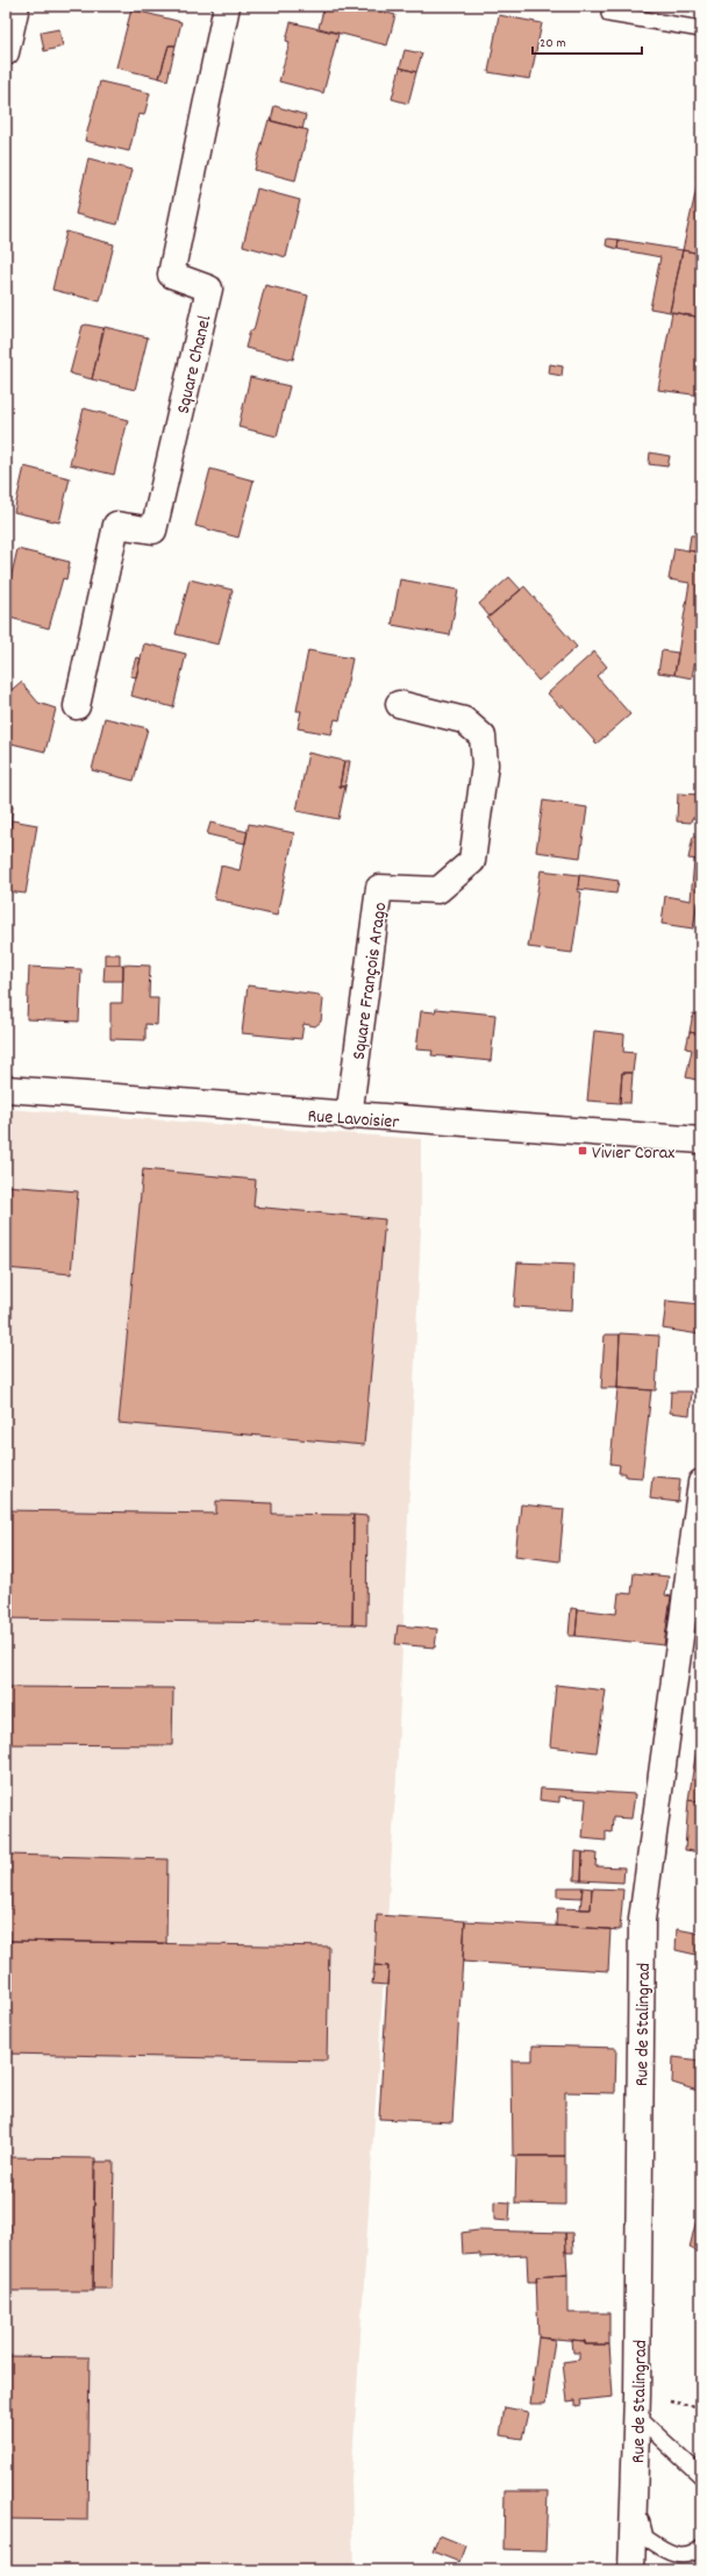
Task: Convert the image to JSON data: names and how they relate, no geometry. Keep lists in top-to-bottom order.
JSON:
{
  "streets": {
    "street": [
      "Square Chanel",
      "Square François Arago",
      "Rue Lavoisier",
      "Rue de Stalingrad"
    ]
  },
  "crossings": [
    ["Square François Arago", "Rue Lavoisier"]
  ],
  "places": {
    "transit": ["Vivier Corax"]
  },
  "scale_bar": "20 m"
}
